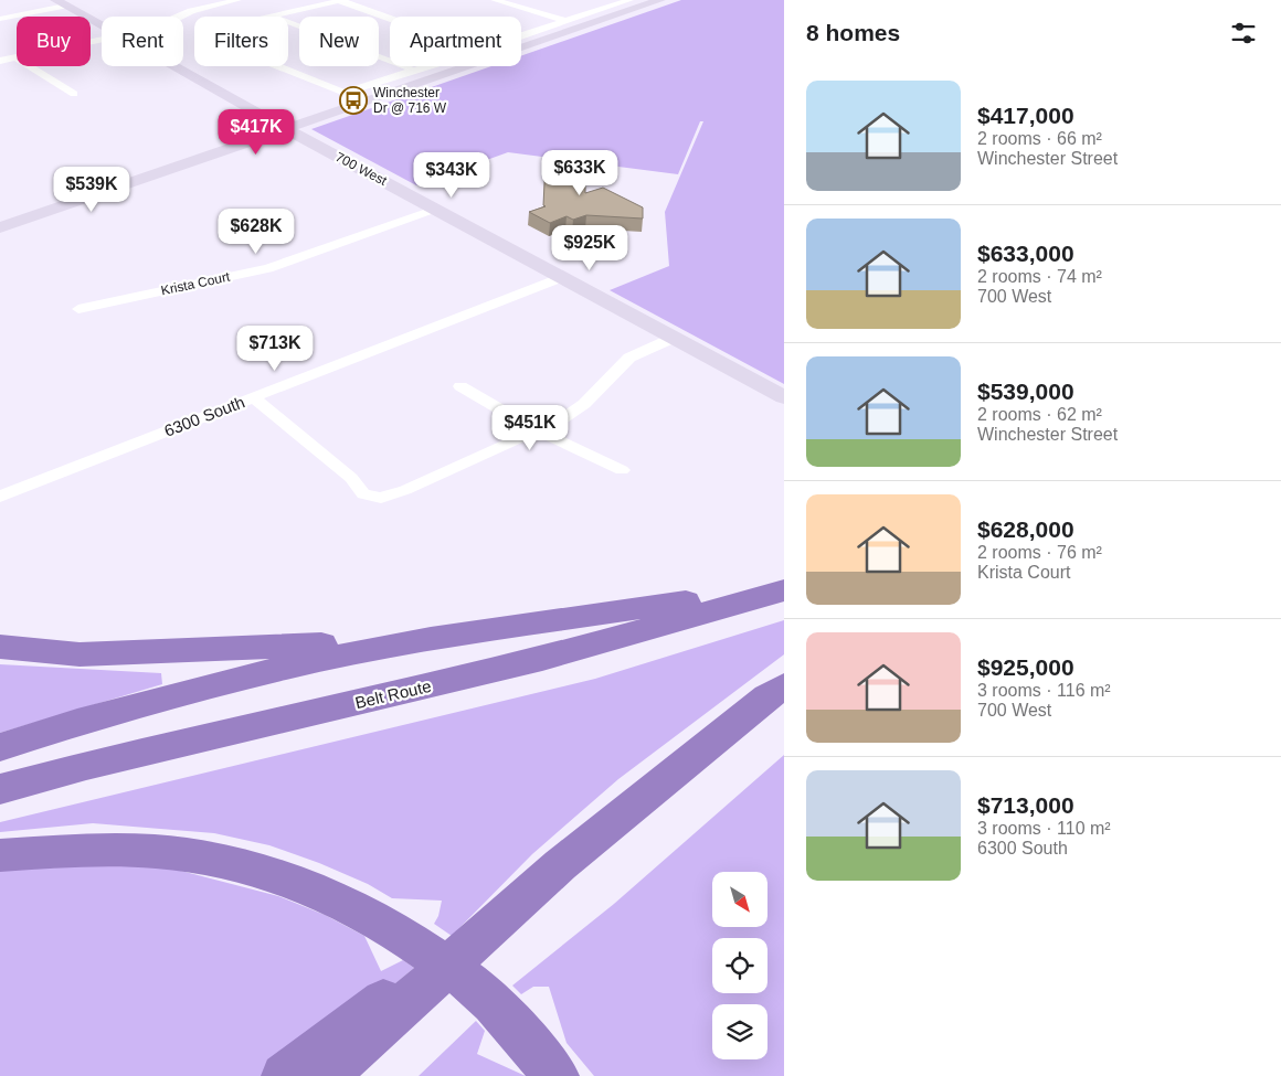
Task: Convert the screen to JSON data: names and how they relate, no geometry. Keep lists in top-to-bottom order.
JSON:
{
  "streets": {
    "highway": ["Belt Route"],
    "main road": ["700 West"],
    "street": ["Krista Court", "6300 South"]
  },
  "crossings": [
    ["700 West", "Krista Court"],
    ["700 West", "6300 South"]
  ],
  "places": {
    "bus stop": ["Winchester Dr @ 716 W"]
  },
  "north": "bottom right",
  "page": {
    "heading": "8 homes",
    "chip": [
      "Buy",
      "Rent",
      "Filters",
      "New",
      "Apartment"
    ],
    "list": [
      {
        "name": "$417,000",
        "note": "2 rooms · 66 m² · Winchester Street"
      },
      {
        "name": "$633,000",
        "note": "2 rooms · 74 m² · 700 West"
      },
      {
        "name": "$539,000",
        "note": "2 rooms · 62 m² · Winchester Street"
      },
      {
        "name": "$628,000",
        "note": "2 rooms · 76 m² · Krista Court"
      },
      {
        "name": "$925,000",
        "note": "3 rooms · 116 m² · 700 West"
      },
      {
        "name": "$713,000",
        "note": "3 rooms · 110 m² · 6300 South"
      }
    ],
    "price": [
      "$417K",
      "$633K",
      "$343K",
      "$539K",
      "$628K",
      "$925K",
      "$713K",
      "$451K"
    ]
  }
}
